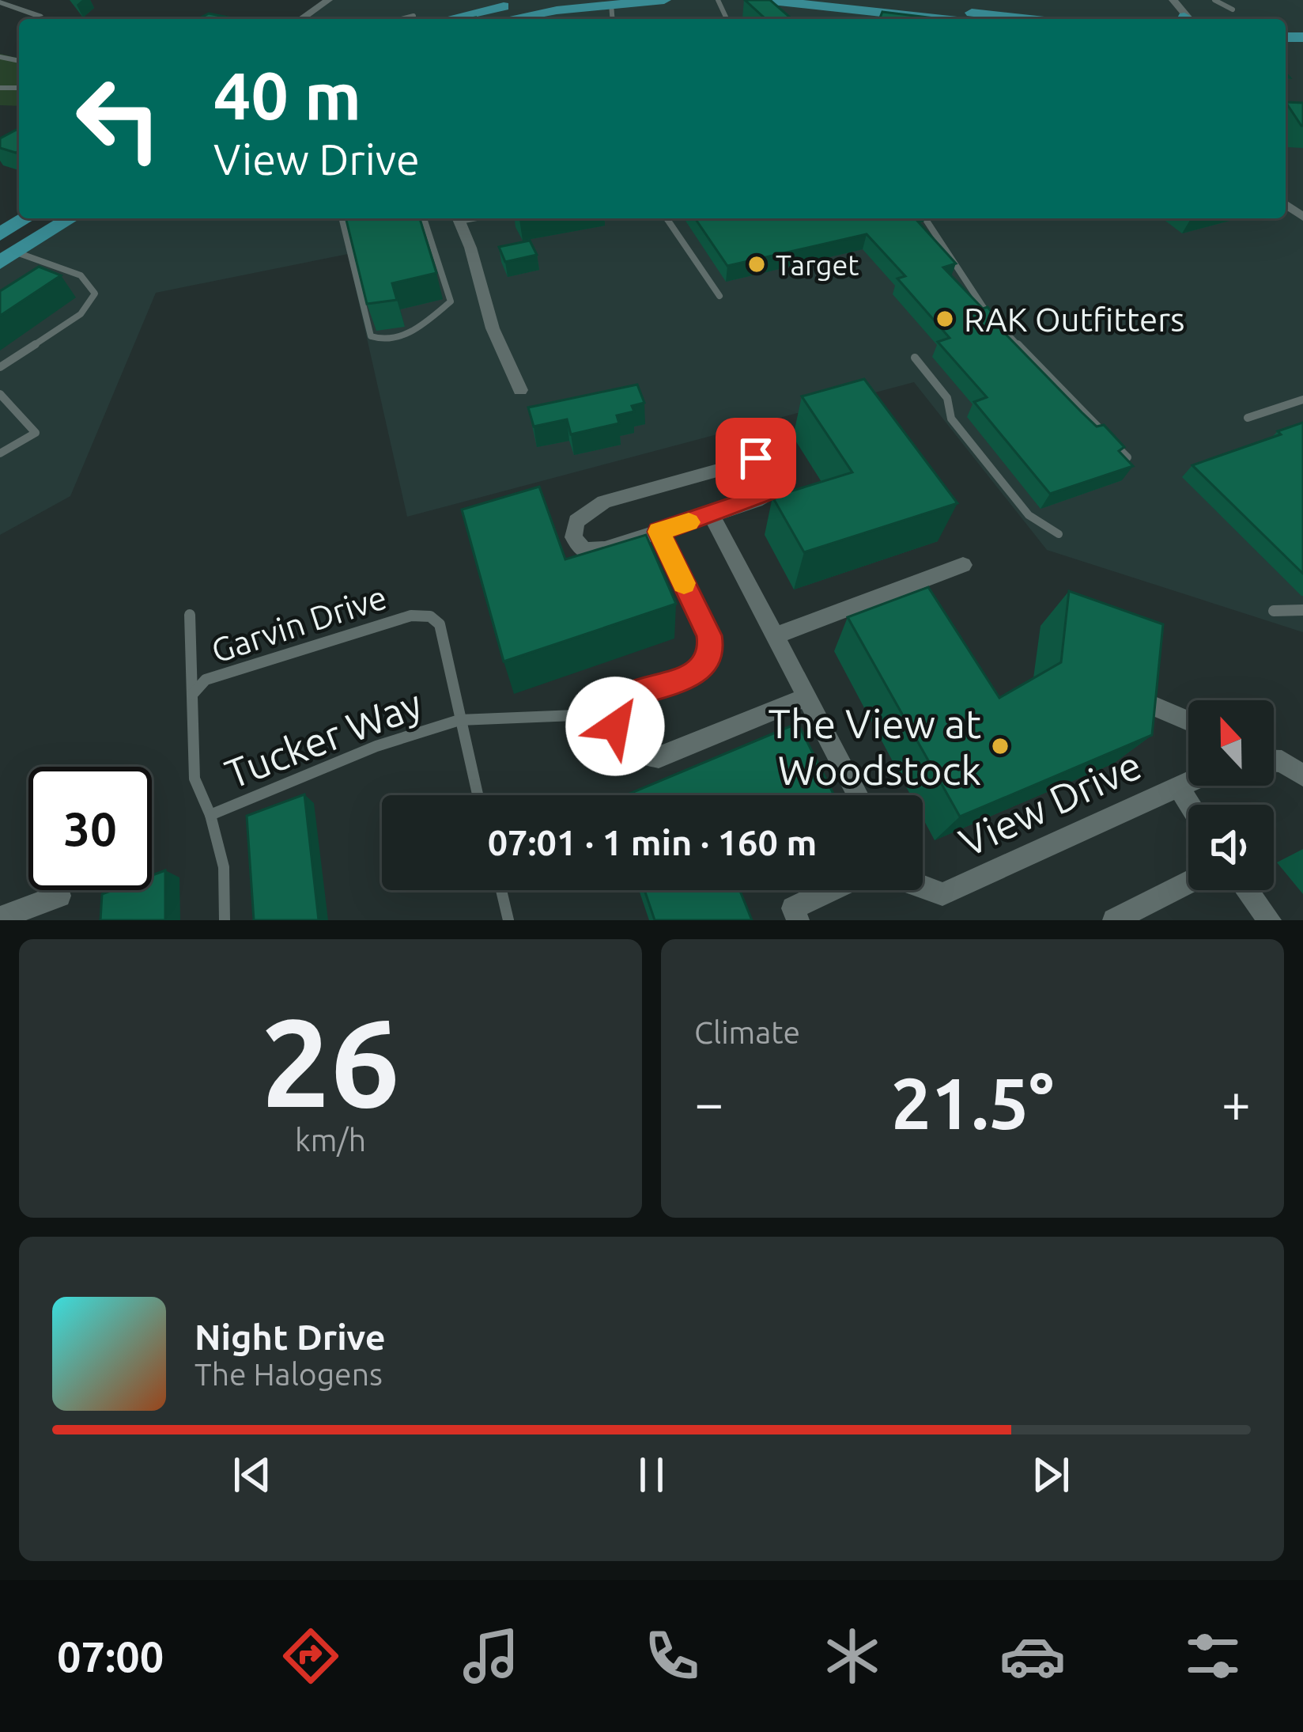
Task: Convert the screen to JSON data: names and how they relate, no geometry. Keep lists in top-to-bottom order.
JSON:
{
  "streets": {
    "street": ["View Drive"],
    "lane": ["Garvin Drive", "Tucker Way"]
  },
  "crossings": [
    ["Garvin Drive", "Tucker Way"]
  ],
  "places": ["Target", "RAK Outfitters", "The View at Woodstock"],
  "north": "top",
  "page": {
    "turn": ["40 m", "View Drive"],
    "limit": "30",
    "trip": "07:01 · 1 min · 160 m",
    "tile": [
      ["26", "km/h"],
      "Climate"
    ],
    "heat": ["−", "21.5°", "+"],
    "song": ["Night Drive", "The Halogens"],
    "tabs": "07:00"
  }
}
